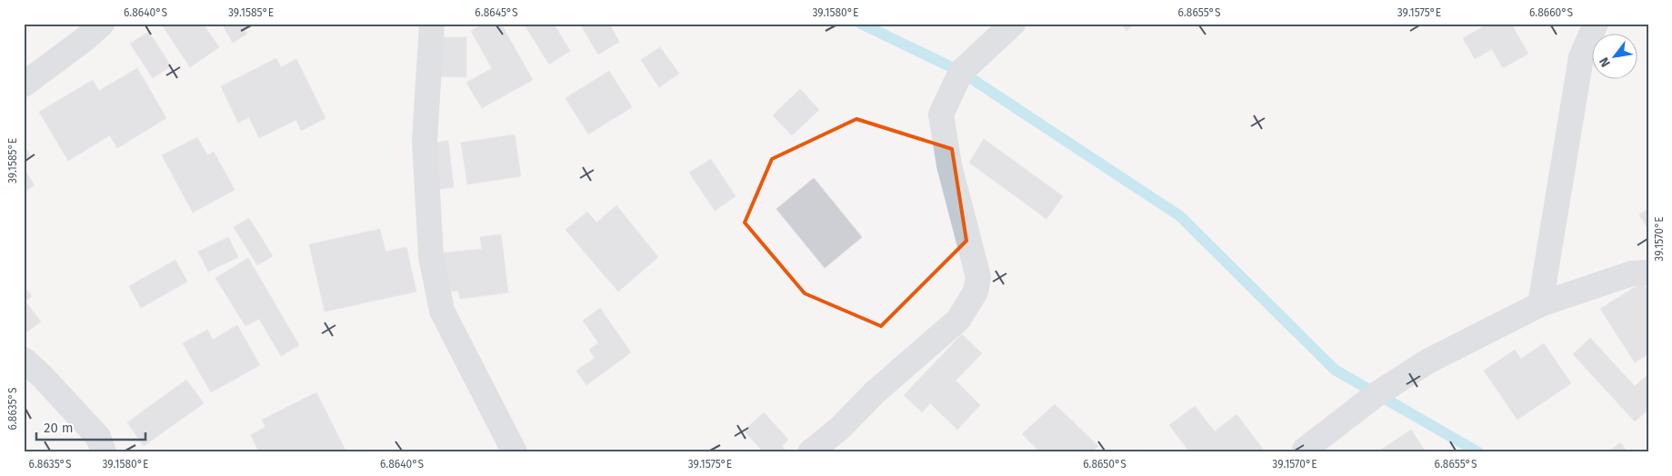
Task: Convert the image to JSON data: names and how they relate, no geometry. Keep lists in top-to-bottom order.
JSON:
{
  "scale_bar": "20 m",
  "north": "bottom left",
  "coordinates": [
    "6.8640°S",
    "39.1585°E",
    "6.8645°S",
    "39.1580°E",
    "6.8655°S",
    "39.1575°E",
    "6.8660°S",
    "39.1570°E",
    "6.8635°S",
    "6.8650°S"
  ]
}
